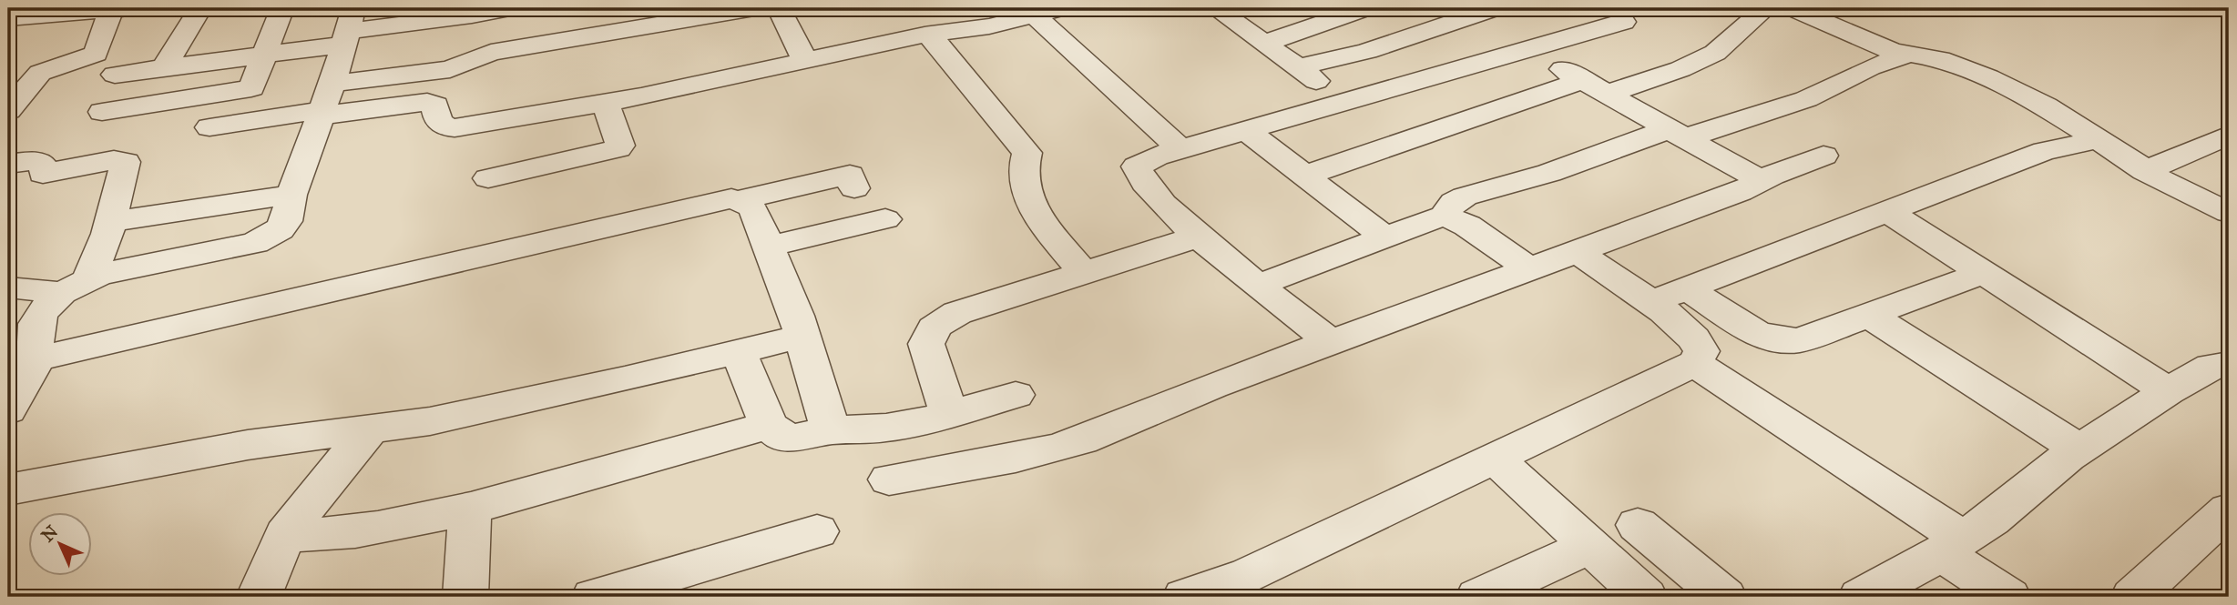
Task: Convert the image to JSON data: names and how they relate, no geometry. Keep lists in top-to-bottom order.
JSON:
{
  "north": "top left"
}
